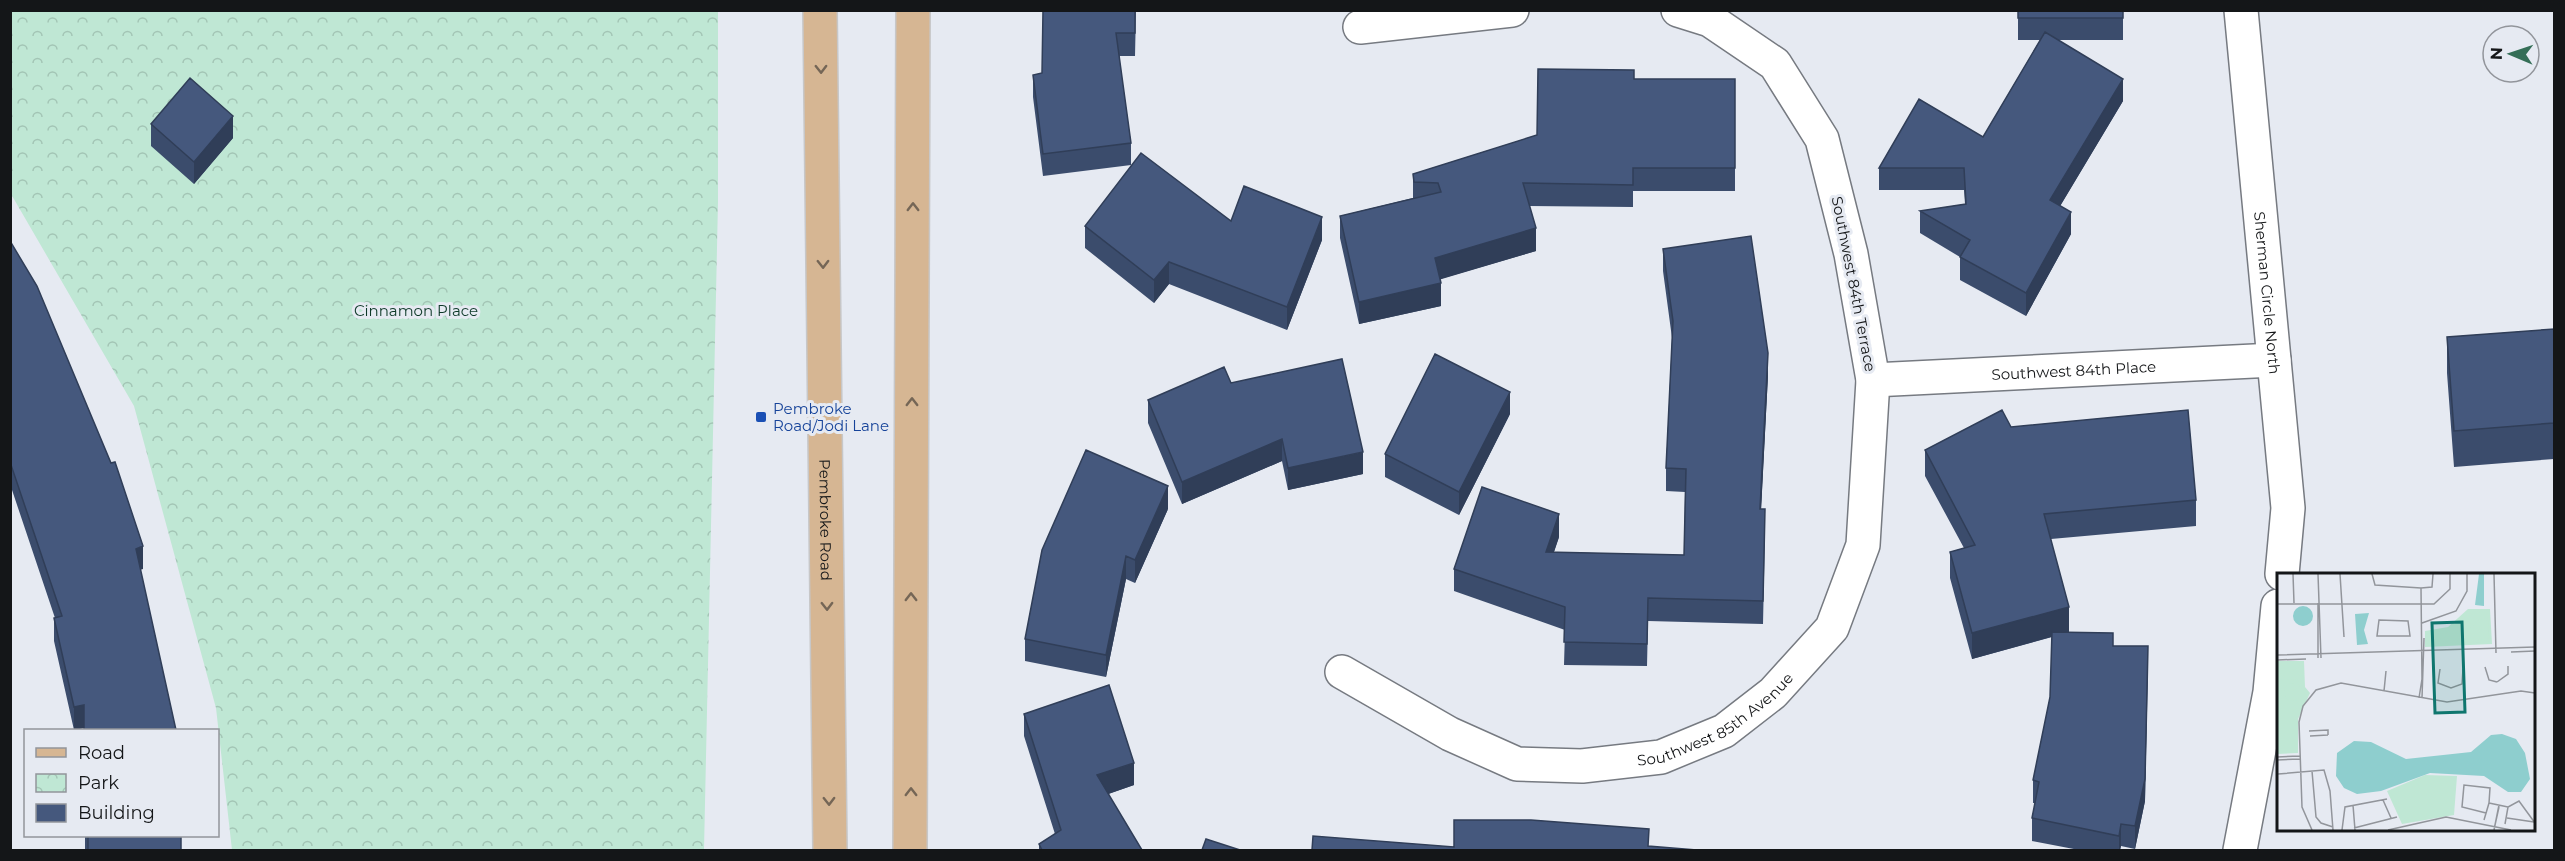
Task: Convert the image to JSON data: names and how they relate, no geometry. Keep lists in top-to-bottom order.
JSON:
{
  "streets": {
    "main road": ["Pembroke Road"],
    "street": [
      "Southwest 84th Terrace",
      "Sherman Circle North",
      "Southwest 84th Place",
      "Southwest 85th Avenue"
    ]
  },
  "crossings": [
    ["Southwest 84th Terrace", "Southwest 84th Place"],
    ["Southwest 84th Terrace", "Southwest 85th Avenue"],
    ["Sherman Circle North", "Southwest 84th Place"],
    ["Southwest 84th Place", "Southwest 85th Avenue"]
  ],
  "parks": ["Cinnamon Place"],
  "places": {
    "transit": ["Pembroke Road/Jodi Lane"]
  },
  "legend": ["Road", "Park", "Building"],
  "north": "left"
}
